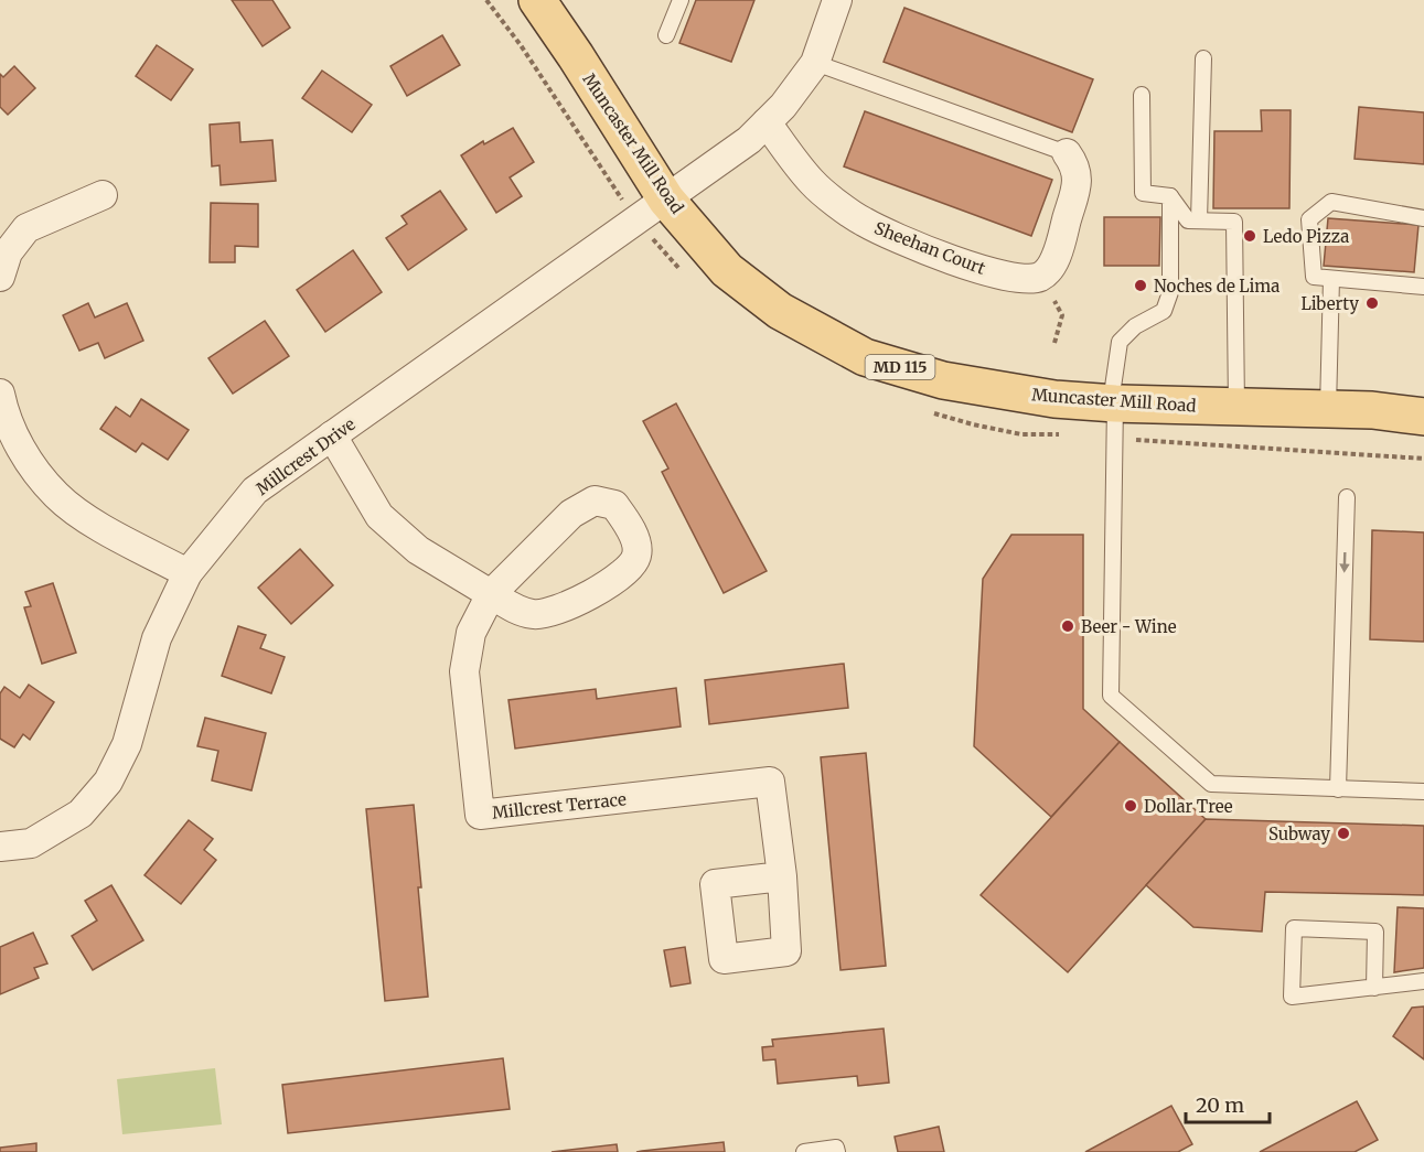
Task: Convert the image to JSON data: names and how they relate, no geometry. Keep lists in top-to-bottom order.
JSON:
{
  "streets": {
    "main road": ["Muncaster Mill Road", "MD 115"],
    "street": ["Sheehan Court", "Millcrest Drive", "Millcrest Terrace"]
  },
  "crossings": [
    ["Muncaster Mill Road", "Millcrest Drive"],
    ["Sheehan Court", "Millcrest Drive"],
    ["Millcrest Drive", "Millcrest Terrace"]
  ],
  "places": [
    "Ledo Pizza",
    "Noches de Lima",
    "Liberty",
    "Beer - Wine",
    "Dollar Tree",
    "Subway"
  ],
  "scale_bar": "20 m"
}
